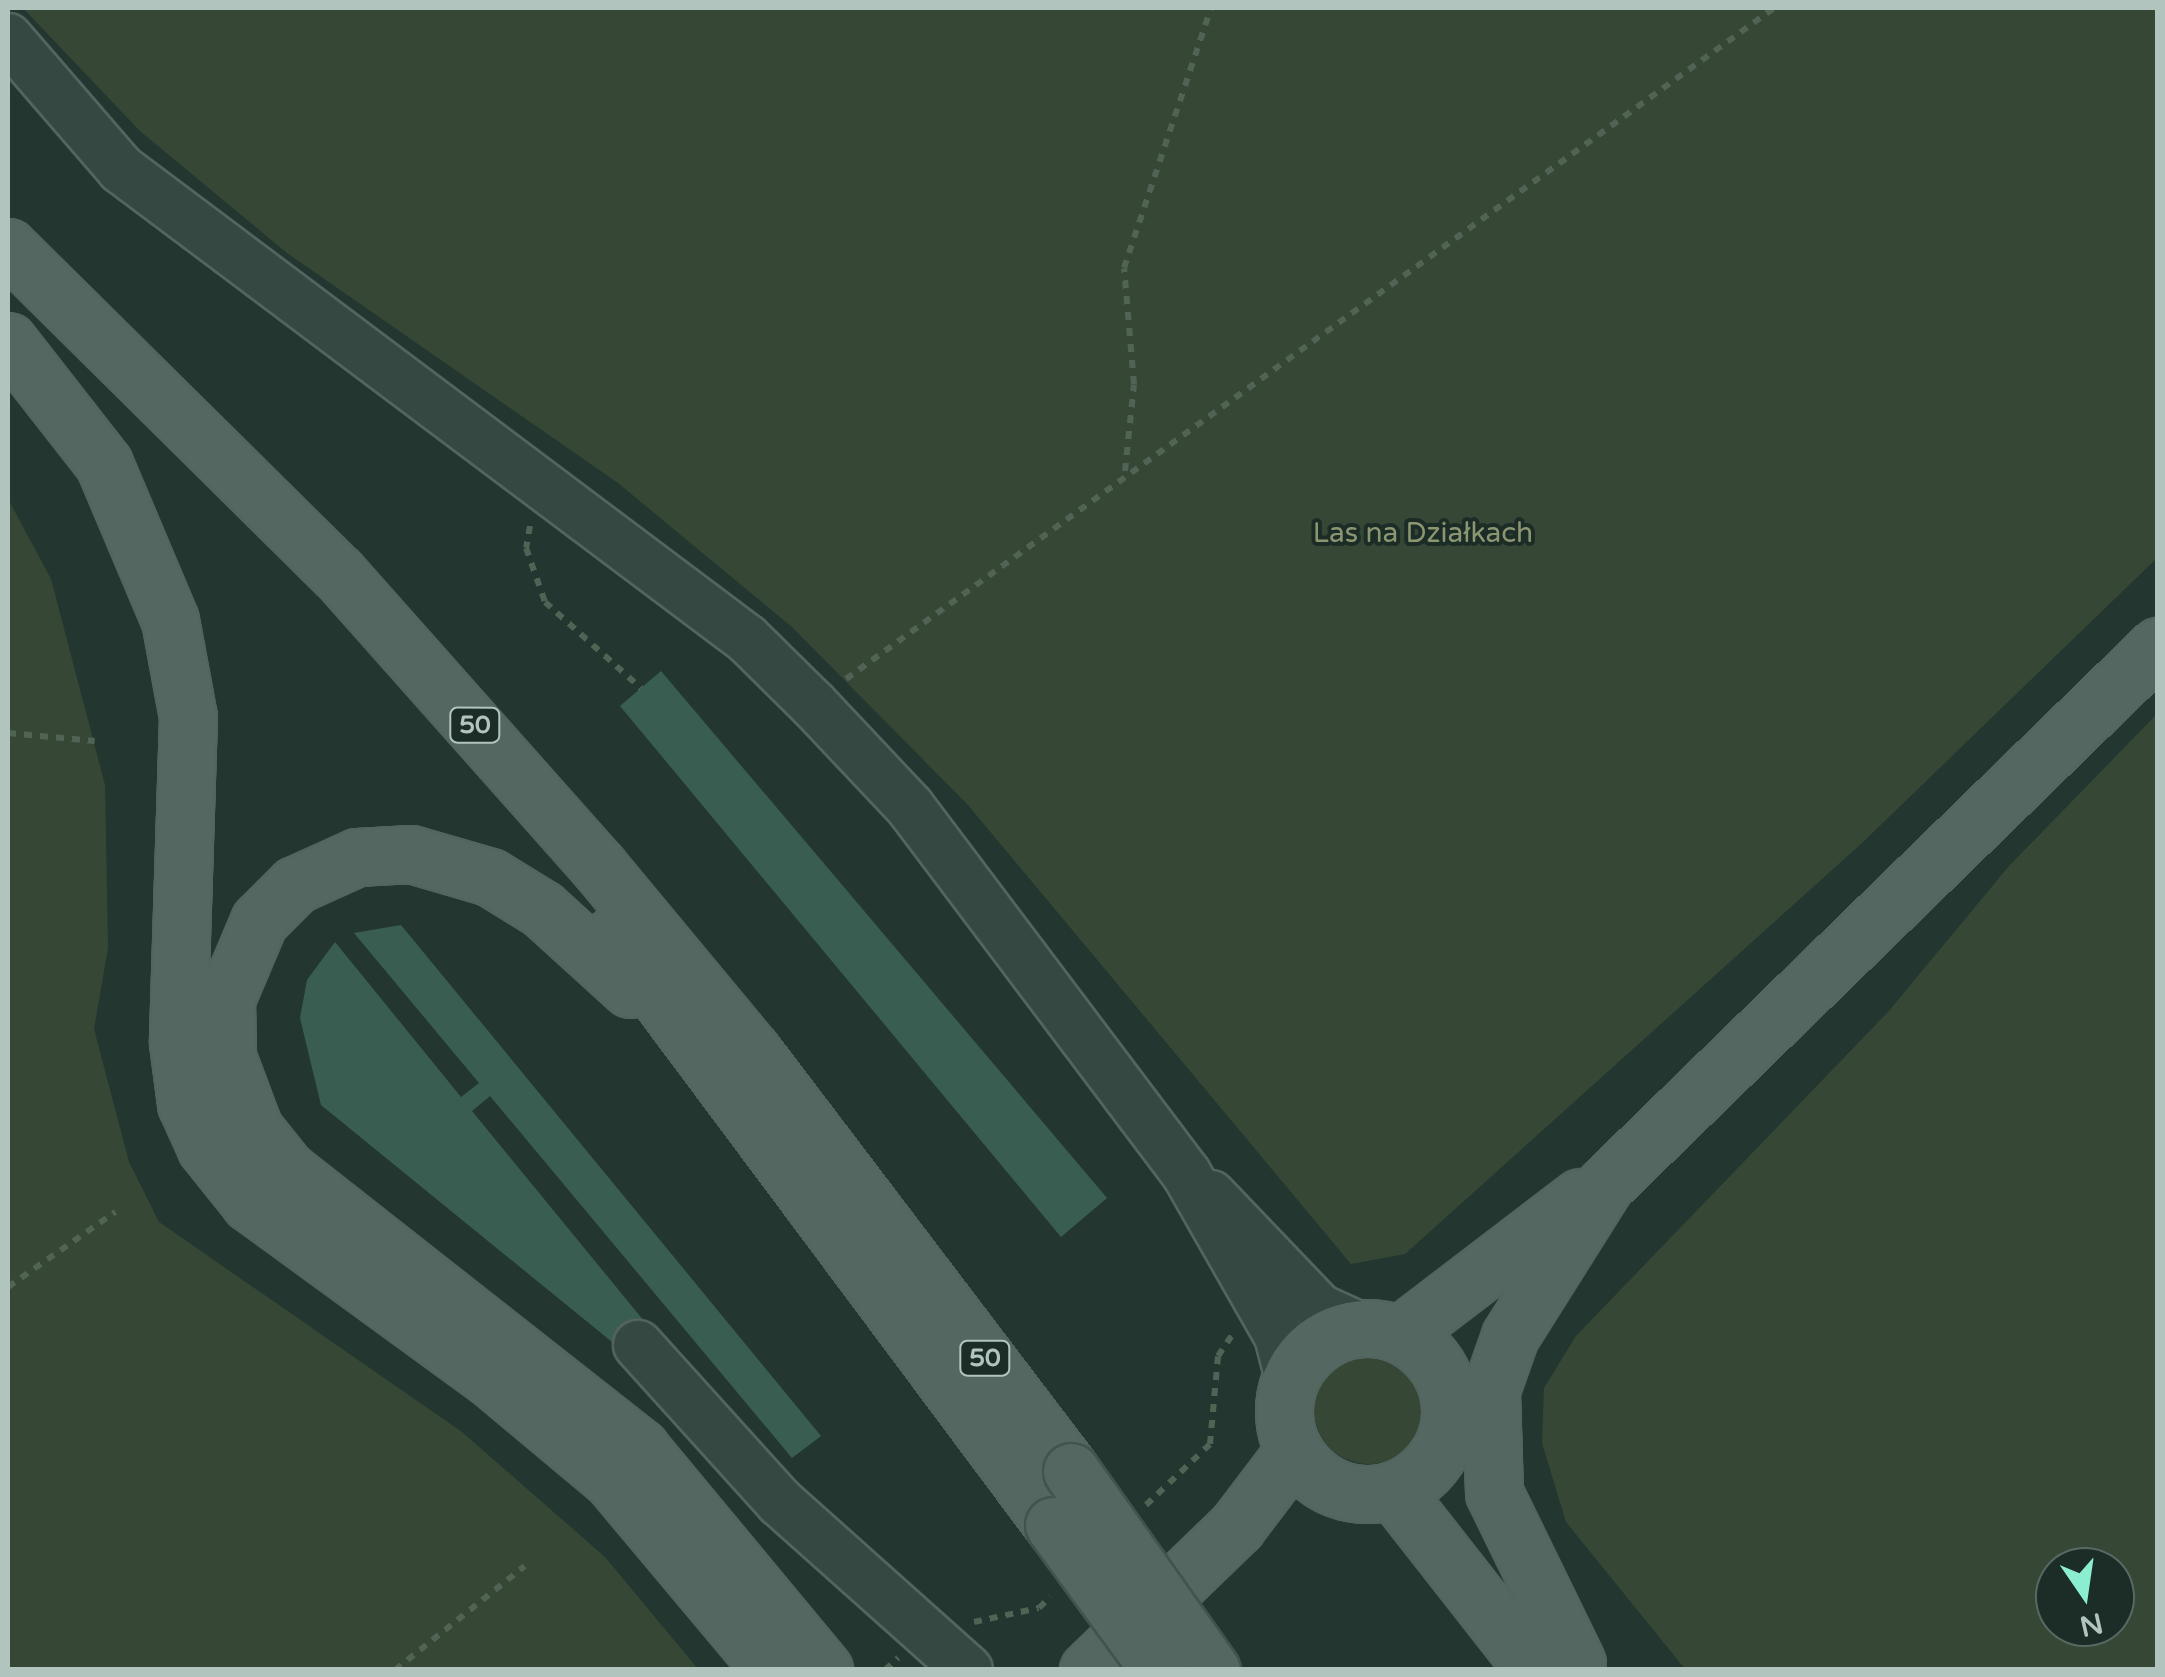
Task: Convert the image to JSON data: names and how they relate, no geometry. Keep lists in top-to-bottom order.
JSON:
{
  "streets": {
    "main road": ["50"]
  },
  "parks": ["Las na Działkach"],
  "north": "bottom"
}
